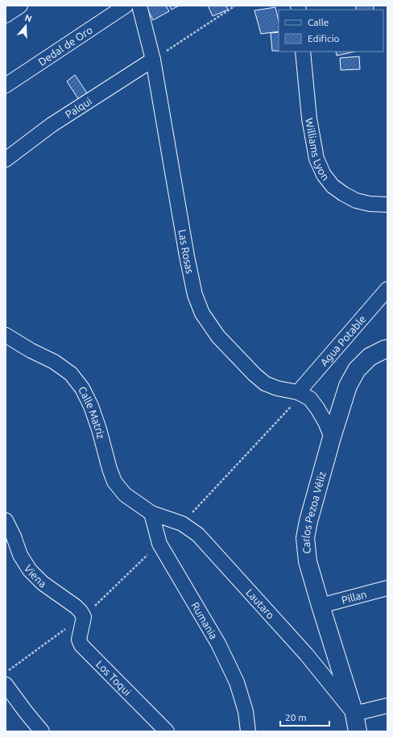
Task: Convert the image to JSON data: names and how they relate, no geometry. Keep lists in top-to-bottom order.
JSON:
{
  "streets": {
    "main road": ["Carlos Pezoa Véliz"],
    "street": [
      "Dedal de Oro",
      "Palqui",
      "Williams Lyon",
      "Las Rosas",
      "Agua Potable",
      "Calle Matriz",
      "Viena",
      "Pillan",
      "Lautaro",
      "Rumania",
      "Los Toqui"
    ]
  },
  "crossings": [
    ["Palqui", "Las Rosas"],
    ["Las Rosas", "Agua Potable"],
    ["Las Rosas", "Carlos Pezoa Véliz"],
    ["Calle Matriz", "Lautaro"],
    ["Calle Matriz", "Rumania"],
    ["Carlos Pezoa Véliz", "Pillan"],
    ["Carlos Pezoa Véliz", "Lautaro"],
    ["Viena", "Los Toqui"],
    ["Lautaro", "Rumania"]
  ],
  "legend": ["Calle", "Edificio"],
  "scale_bar": "20 m",
  "north": "top"
}
